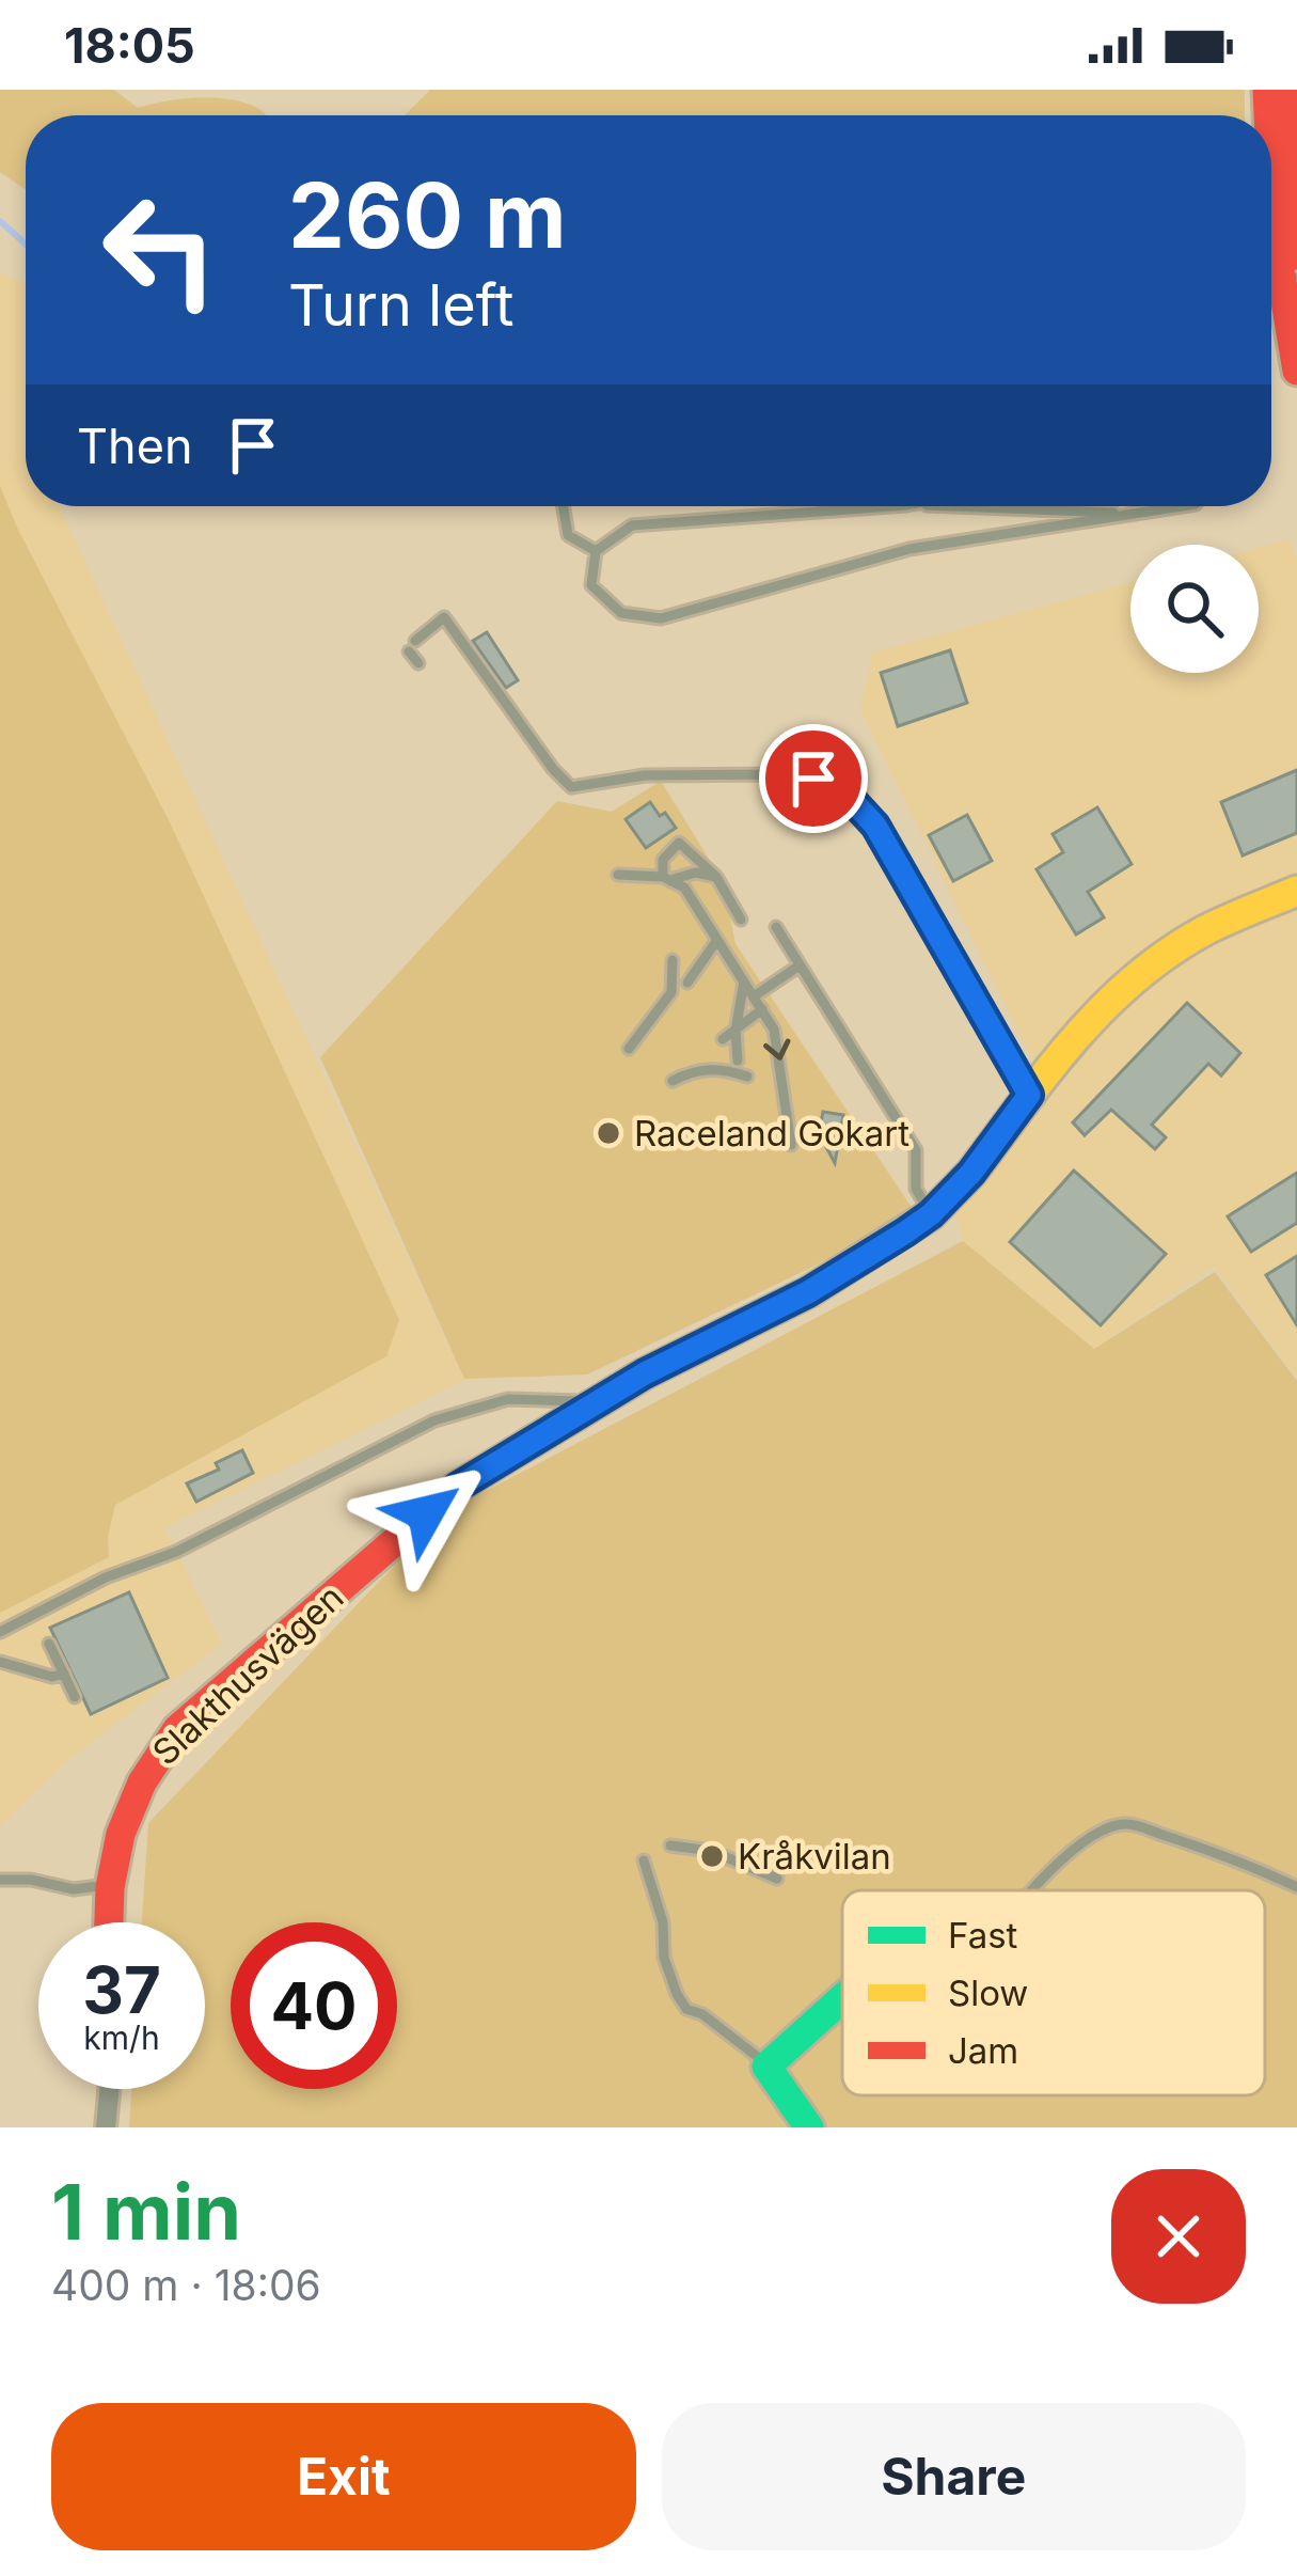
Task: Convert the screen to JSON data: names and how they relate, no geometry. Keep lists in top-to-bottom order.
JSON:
{
  "streets": {
    "street": ["Slakthusvägen"]
  },
  "places": ["Raceland Gokart", "Kråkvilan"],
  "legend": ["Fast", "Slow", "Jam"],
  "page": {
    "status": "18:05",
    "turn": ["260 m", "Turn left"],
    "then": "Then",
    "speed": "37 km/h",
    "limit": "40",
    "heading": ["1 min", "400 m · 18:06"],
    "buttons": ["Exit", "Share"]
  }
}
